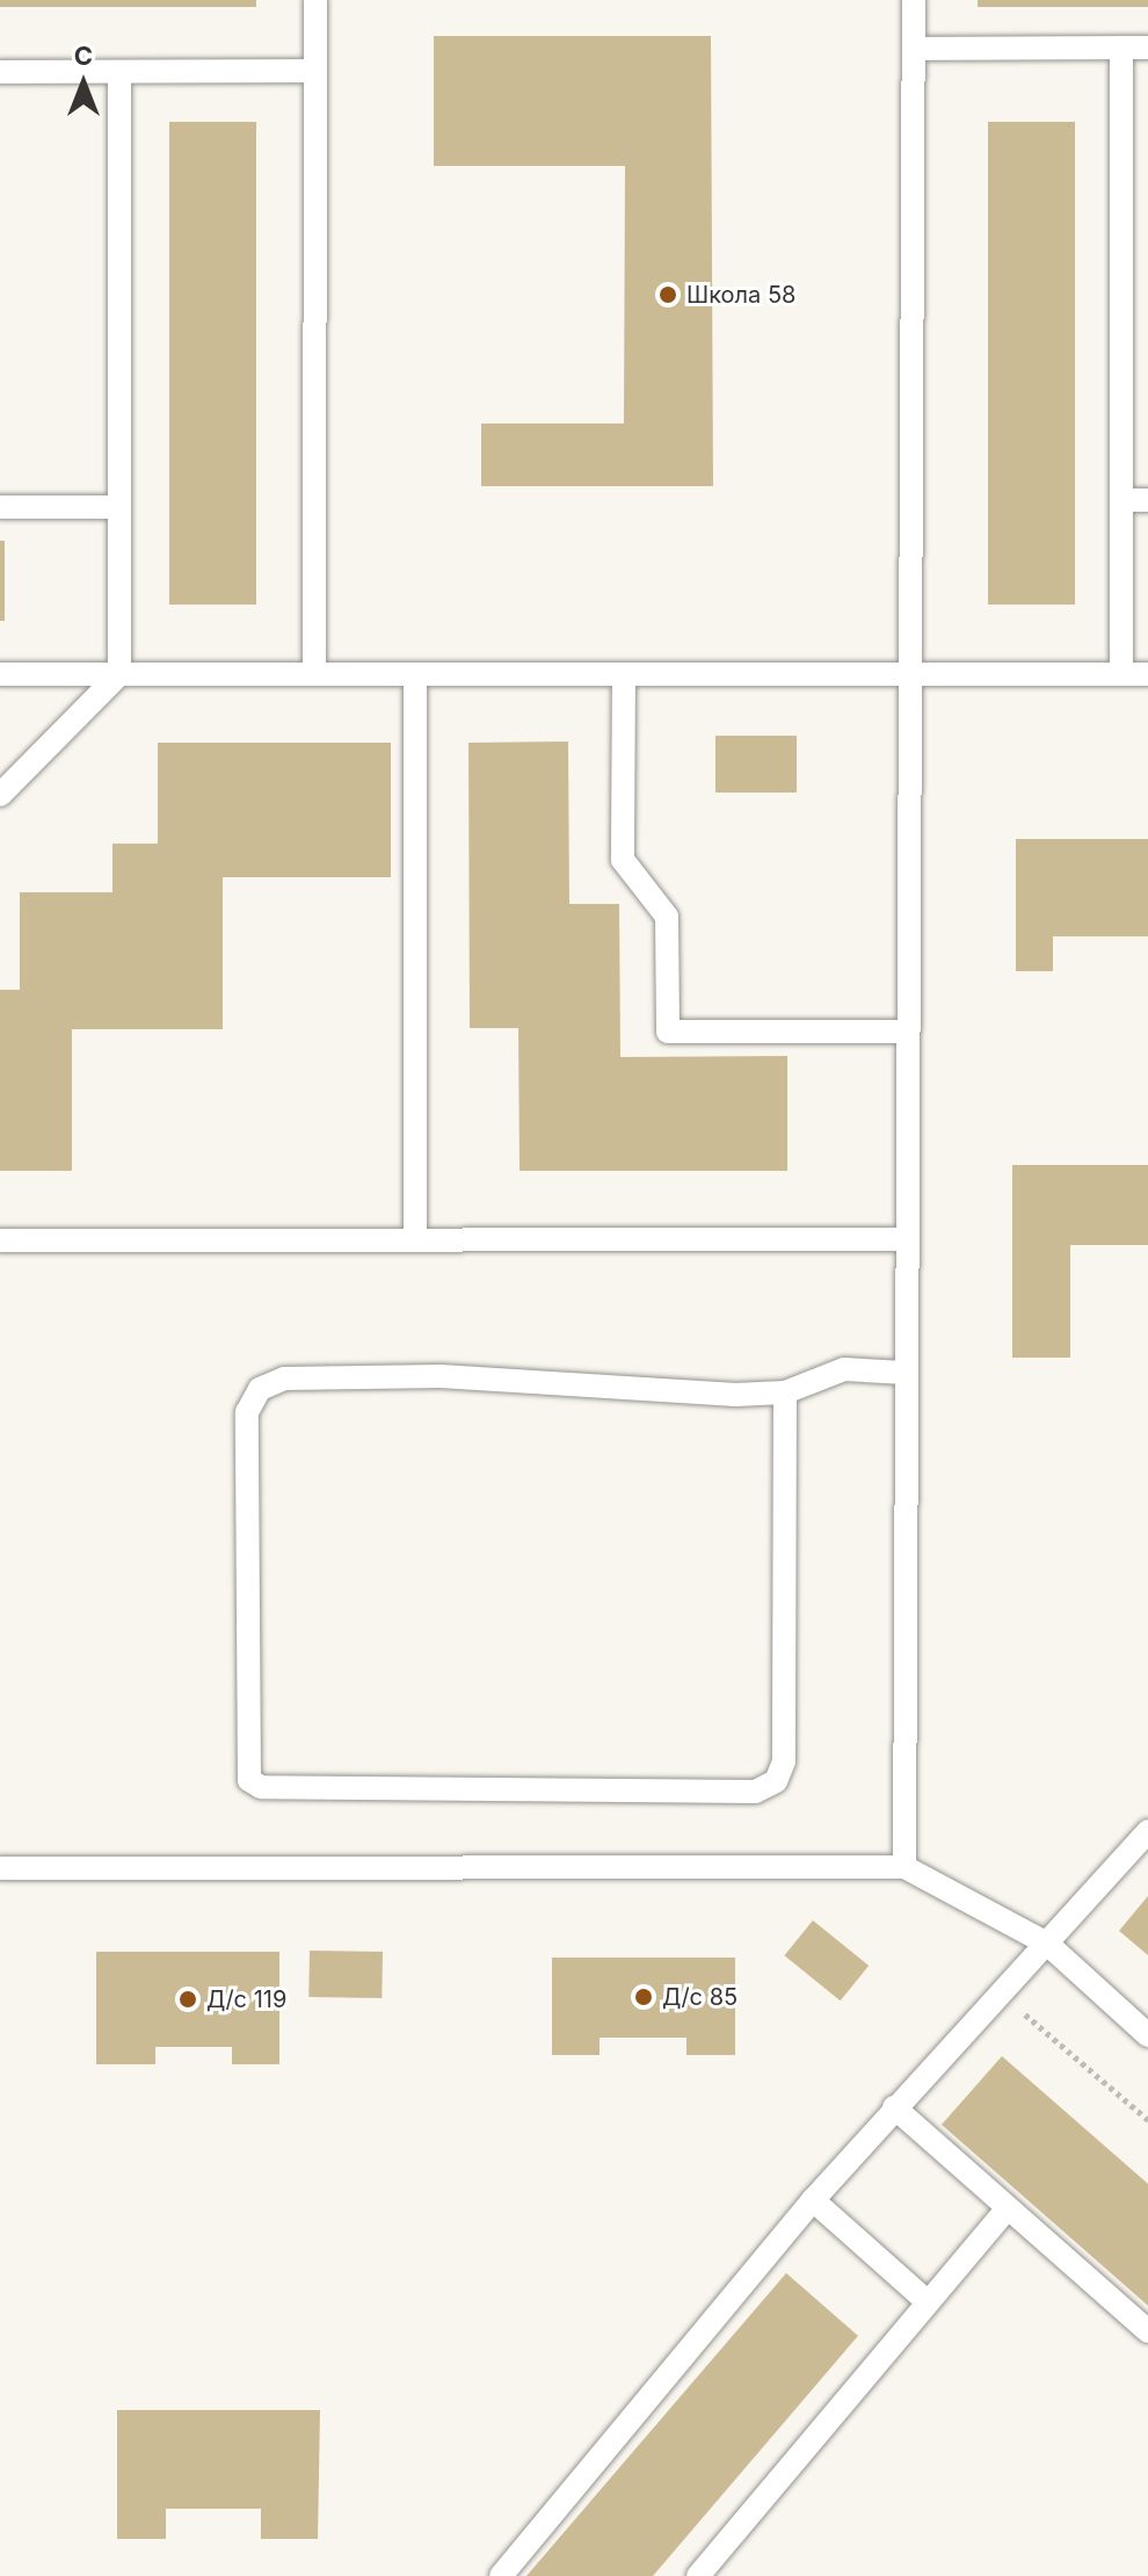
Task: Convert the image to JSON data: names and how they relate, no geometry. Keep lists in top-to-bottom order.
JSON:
{
  "places": ["Школа 58", "Д/с 85", "Д/с 119"],
  "north": "top"
}
